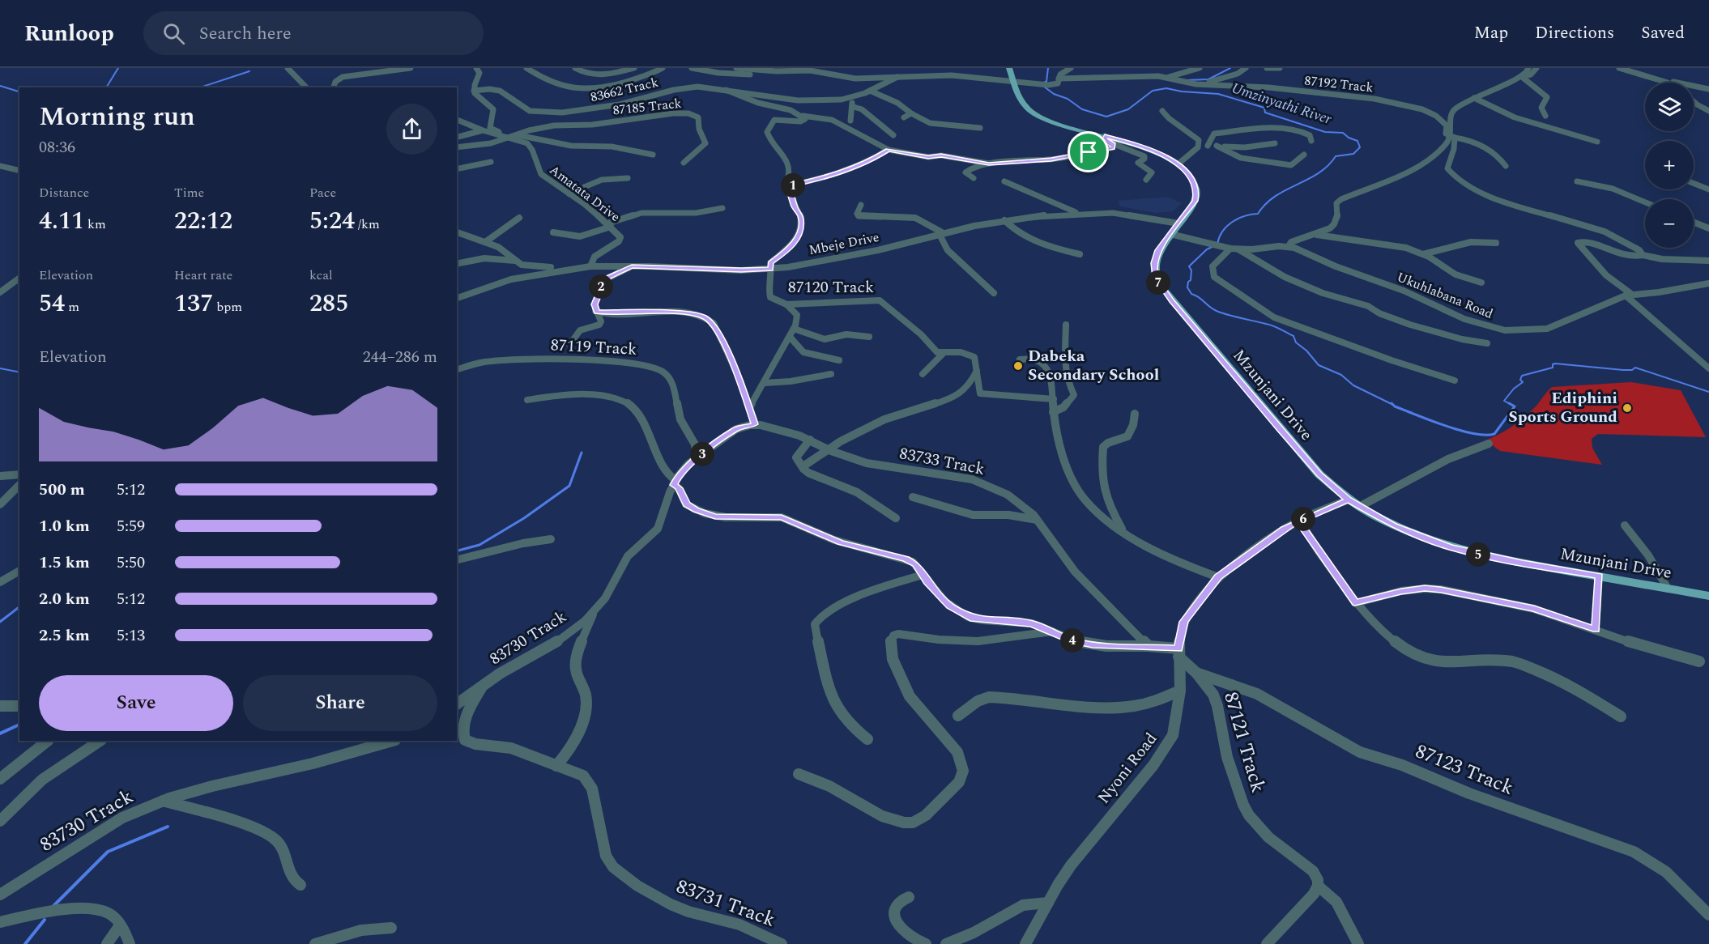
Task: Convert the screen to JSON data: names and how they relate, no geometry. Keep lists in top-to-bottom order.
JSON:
{
  "streets": {
    "main road": ["Mzunjani Drive"],
    "street": [
      "87192 Track",
      "83662 Track",
      "87185 Track",
      "Amatata Drive",
      "Mbeje Drive",
      "87120 Track",
      "Ukuhlabana Road",
      "87119 Track",
      "83733 Track",
      "83730 Track",
      "87121 Track",
      "Nyoni Road",
      "87123 Track",
      "83731 Track"
    ]
  },
  "crossings": [
    ["87192 Track", "Mzunjani Drive"],
    ["87185 Track", "Amatata Drive"],
    ["Amatata Drive", "Mbeje Drive"],
    ["Mbeje Drive", "87120 Track"],
    ["Mbeje Drive", "Mzunjani Drive"],
    ["87119 Track", "83730 Track"],
    ["Mzunjani Drive", "Nyoni Road"],
    ["83733 Track", "83730 Track"],
    ["83730 Track", "83731 Track"],
    ["87121 Track", "Nyoni Road"],
    ["87121 Track", "87123 Track"]
  ],
  "water": ["Umzinyathi River"],
  "places": ["Dabeka Secondary School", "Ediphini Sports Ground"],
  "page": {
    "header": "Runloop",
    "search": "Search here",
    "nav": ["Map", "Directions", "Saved"],
    "map_buttons": ["+", "−"],
    "heading": ["Morning run", "08:36"],
    "stats": [
      ["Distance", "4.11 km"],
      ["Time", "22:12"],
      ["Pace", "5:24 /km"],
      ["Elevation", "54 m"],
      ["Heart rate", "137 bpm"],
      ["kcal", "285"]
    ],
    "pins": [
      "1",
      "7",
      "2",
      "3",
      "6",
      "5",
      "4"
    ],
    "chart": ["Elevation", "244–286 m"],
    "list": [
      {
        "name": "500 m",
        "note": "5:12"
      },
      {
        "name": "1.0 km",
        "note": "5:59"
      },
      {
        "name": "1.5 km",
        "note": "5:50"
      },
      {
        "name": "2.0 km",
        "note": "5:12"
      },
      {
        "name": "2.5 km",
        "note": "5:13"
      }
    ],
    "buttons": ["Save", "Share"]
  }
}
